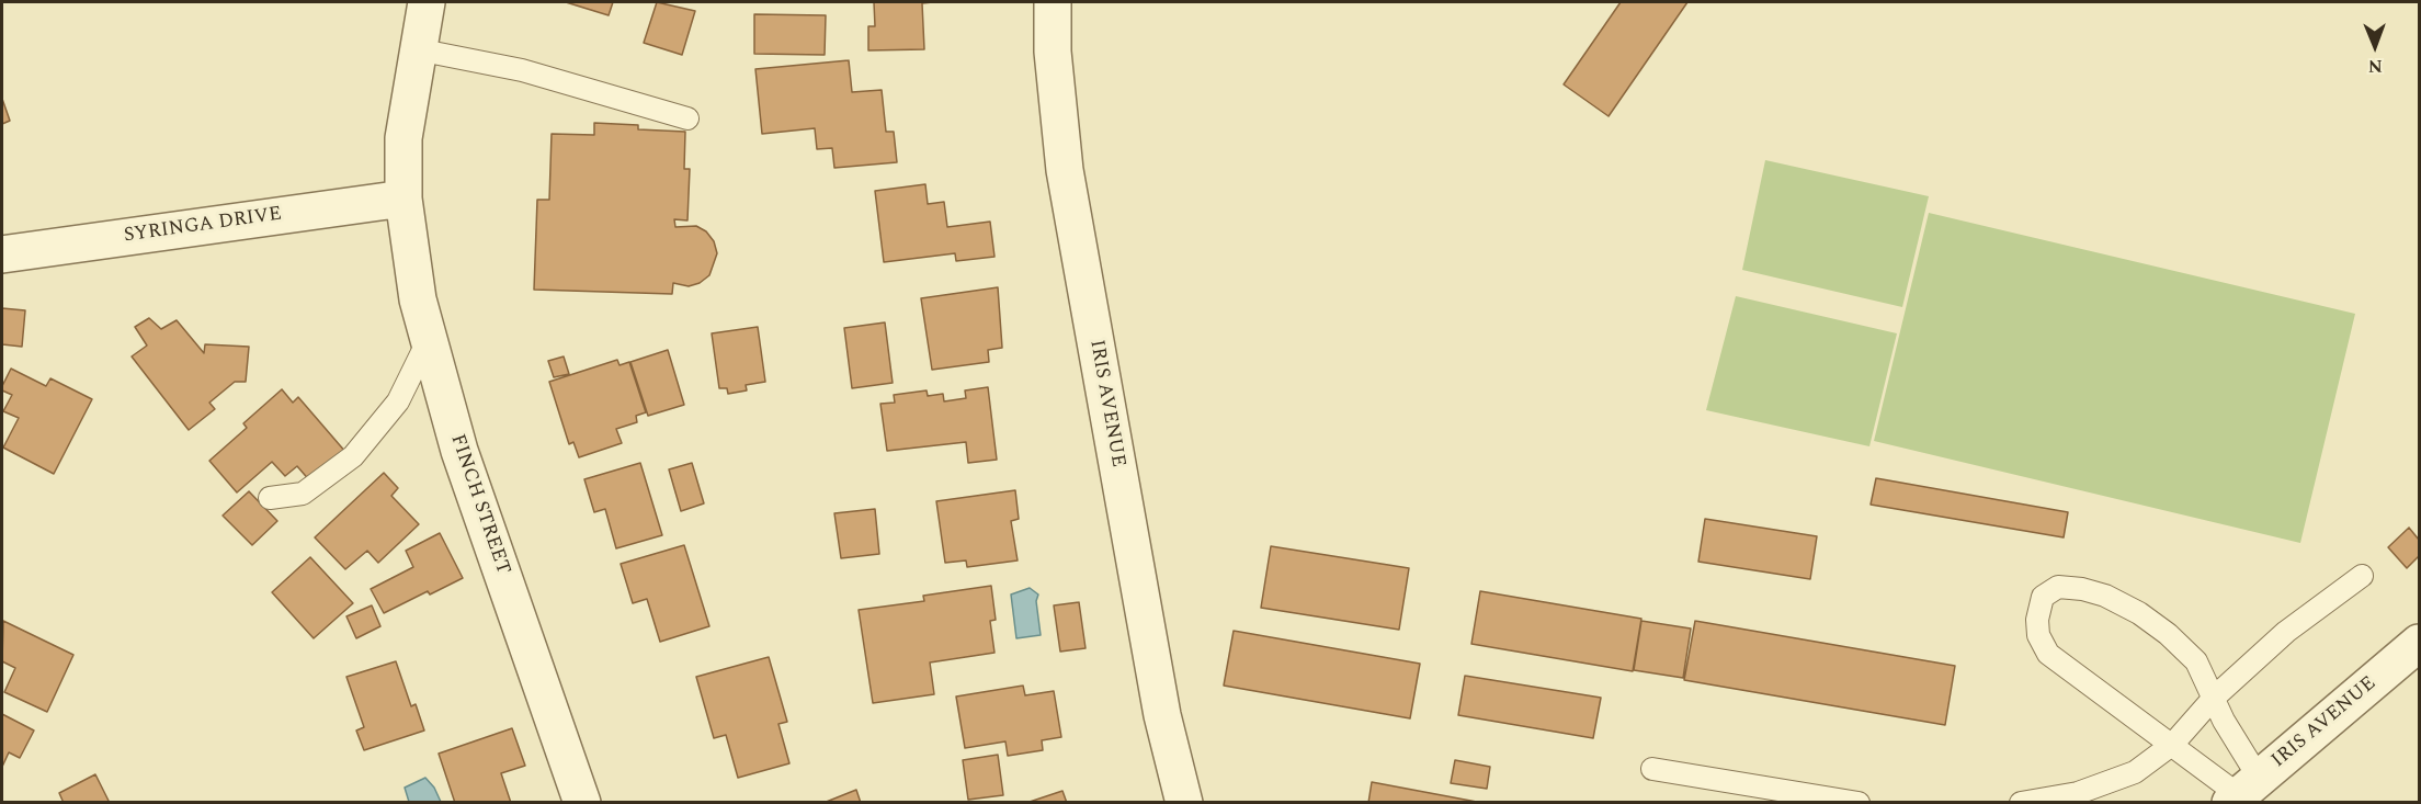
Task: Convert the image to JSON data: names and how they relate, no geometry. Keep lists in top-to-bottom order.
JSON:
{
  "streets": {
    "street": ["SYRINGA DRIVE", "IRIS AVENUE", "FINCH STREET"]
  },
  "crossings": [
    ["SYRINGA DRIVE", "FINCH STREET"]
  ],
  "north": "bottom"
}
